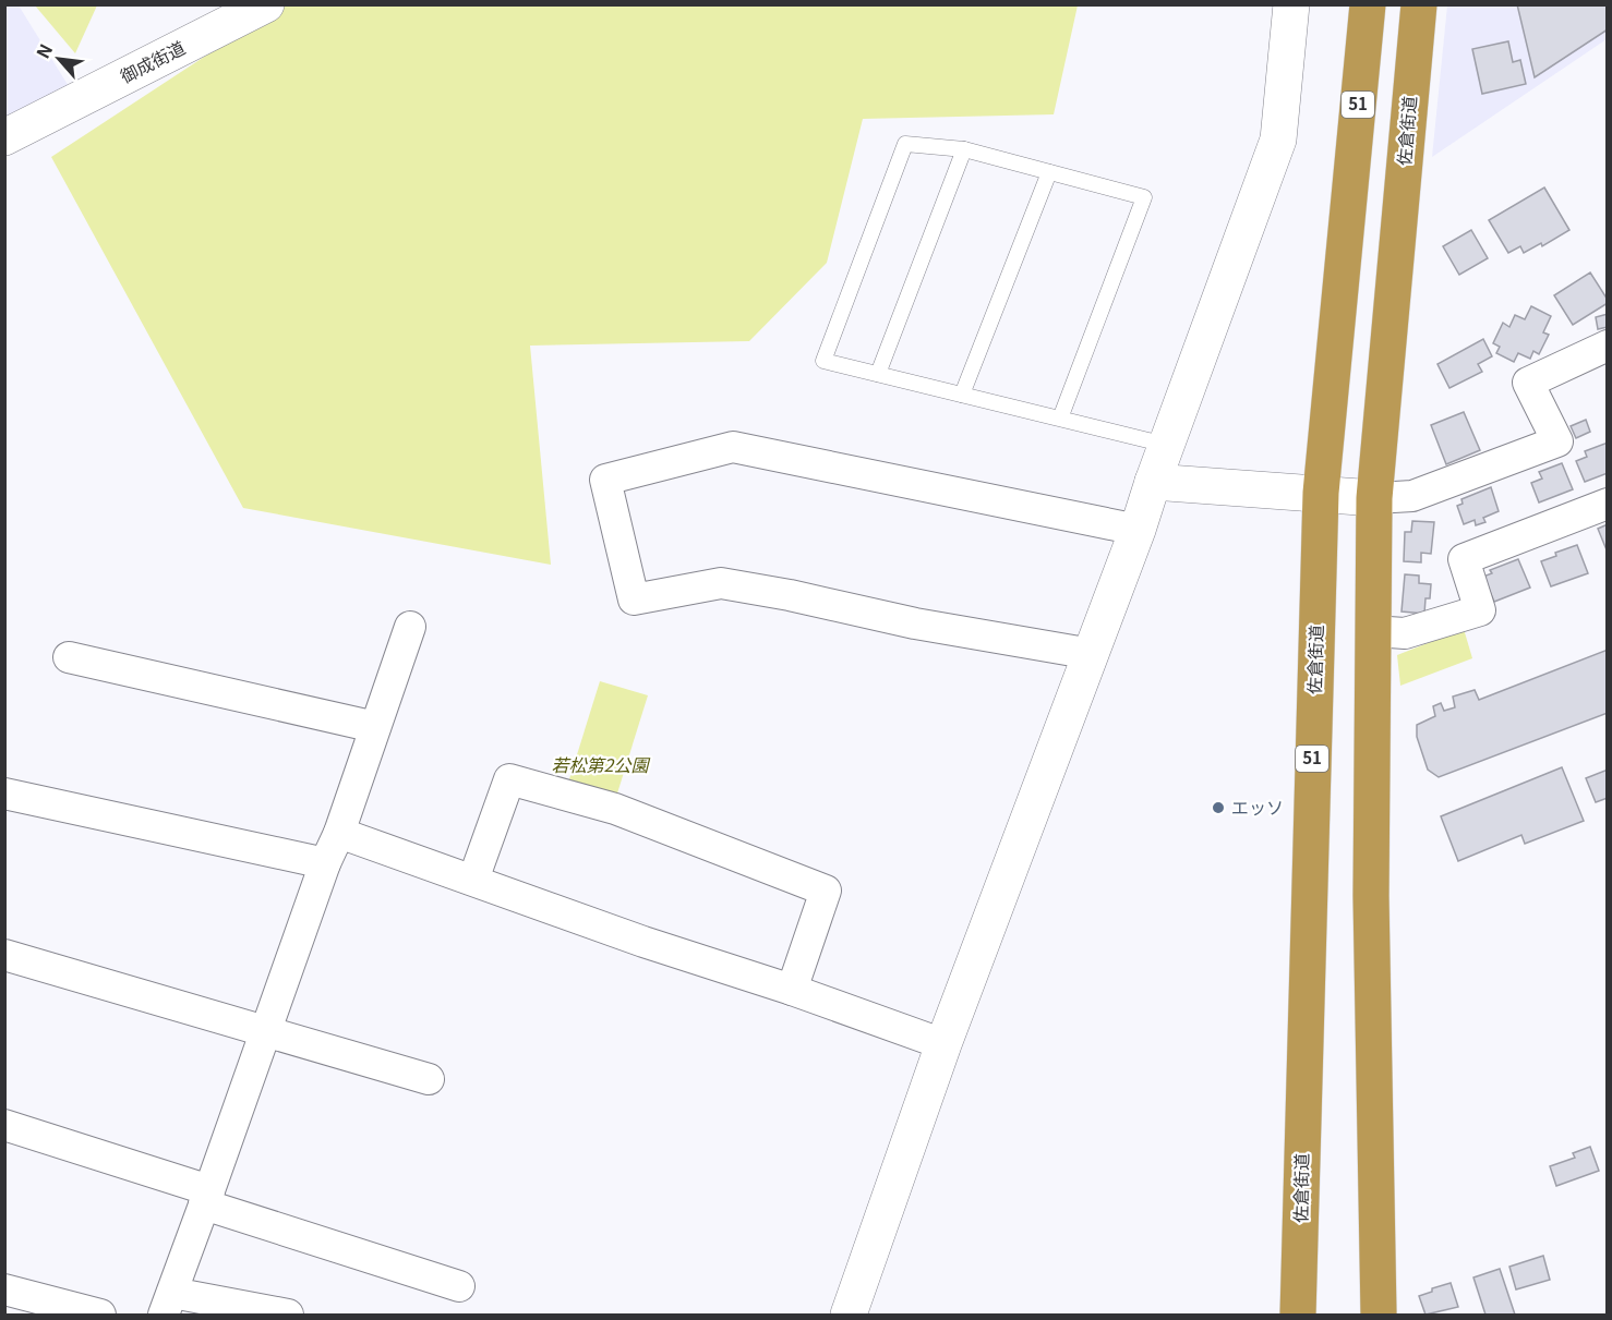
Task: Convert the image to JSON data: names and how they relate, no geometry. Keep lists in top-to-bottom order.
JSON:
{
  "streets": {
    "highway": ["51", "佐倉街道"],
    "street": ["御成街道"]
  },
  "parks": ["若松第2公園"],
  "places": ["エッソ"],
  "north": "top left"
}
